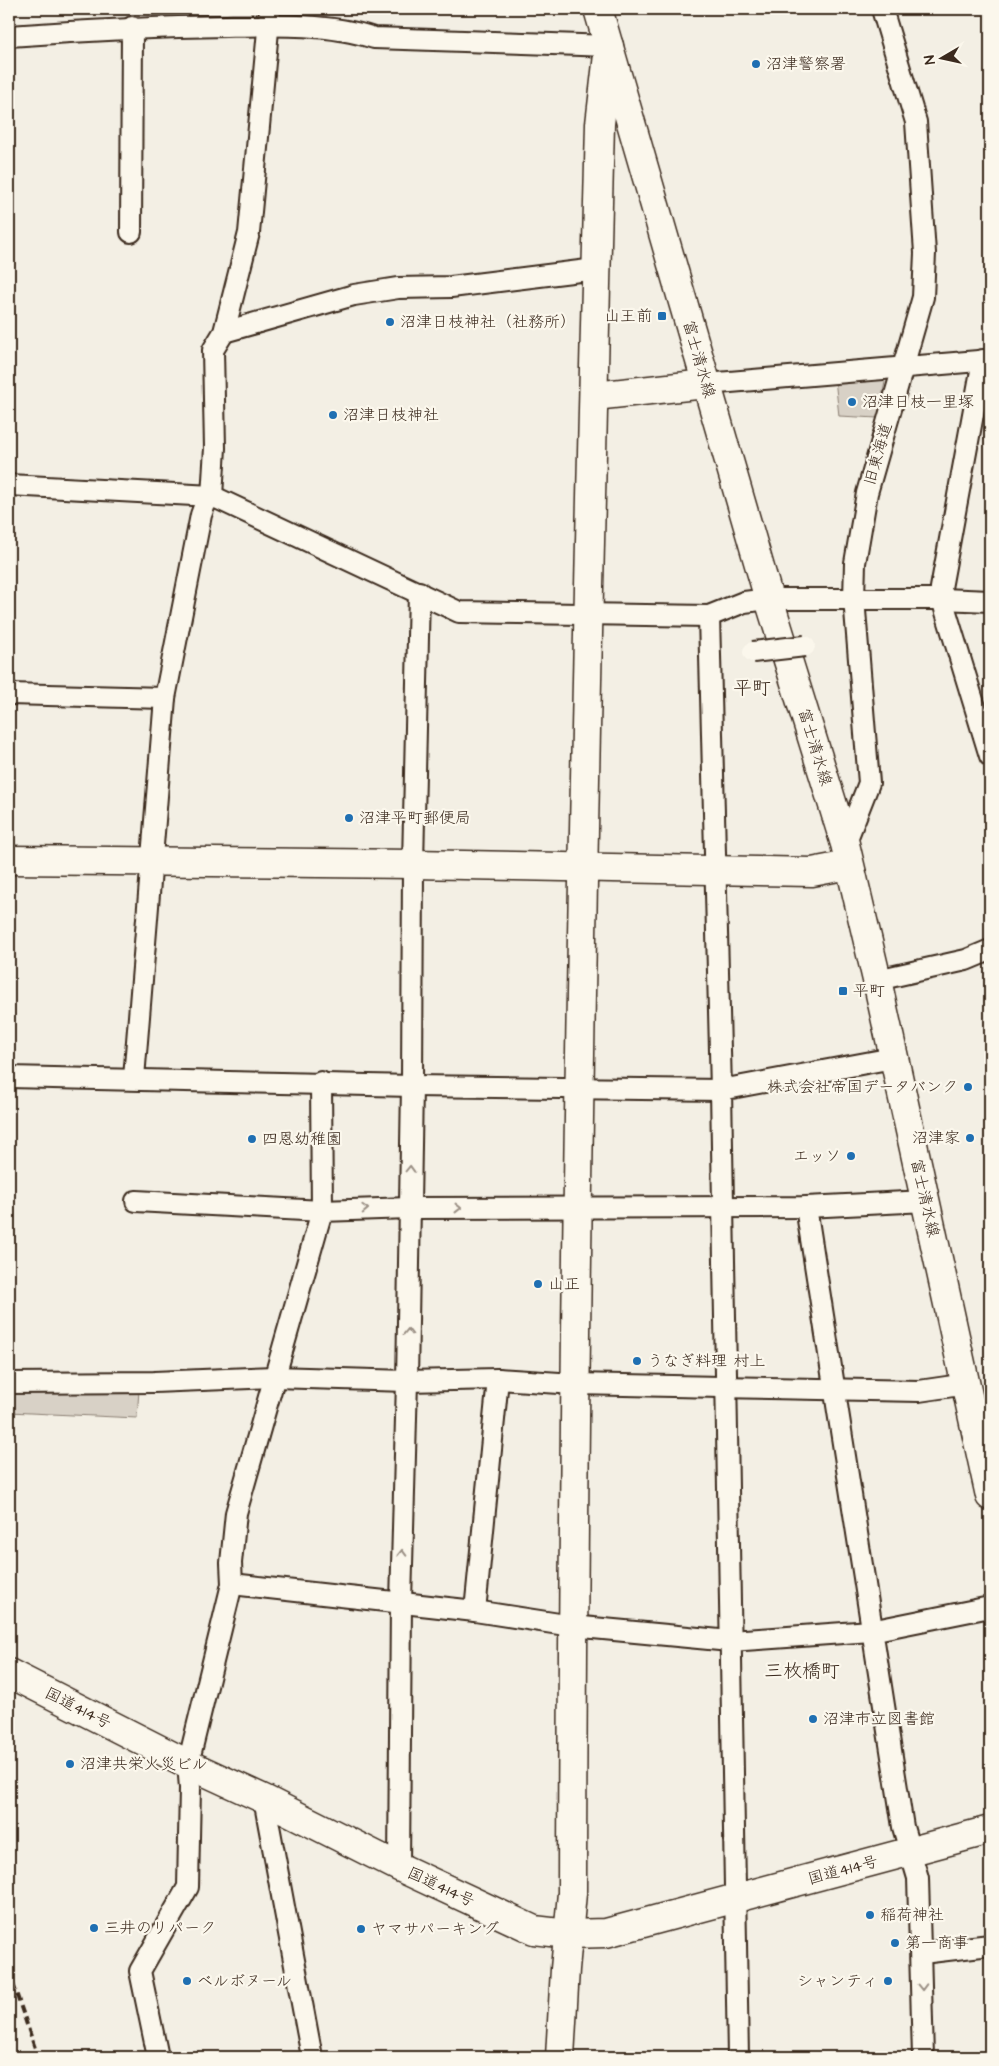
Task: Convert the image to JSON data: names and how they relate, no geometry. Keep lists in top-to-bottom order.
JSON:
{
  "streets": {
    "main road": ["富士清水線", "国道414号"],
    "street": ["旧東海道"]
  },
  "crossings": [
    ["富士清水線", "旧東海道"]
  ],
  "districts": ["平町", "三枚橋町"],
  "places": {
    "other": [
      "沼津警察署",
      "沼津日枝神社（社務所）",
      "沼津日枝一里塚",
      "沼津日枝神社",
      "沼津平町郵便局",
      "株式会社帝国データバンク",
      "沼津家",
      "四恩幼稚園",
      "エッソ",
      "山正",
      "うなぎ料理 村上",
      "沼津市立図書館",
      "沼津共栄火災ビル",
      "稲荷神社",
      "三井のリパーク",
      "ヤマサパーキング",
      "第一商事",
      "ベルボヌール",
      "シャンティ"
    ],
    "transit": ["山王前", "平町"]
  },
  "north": "left"
}
